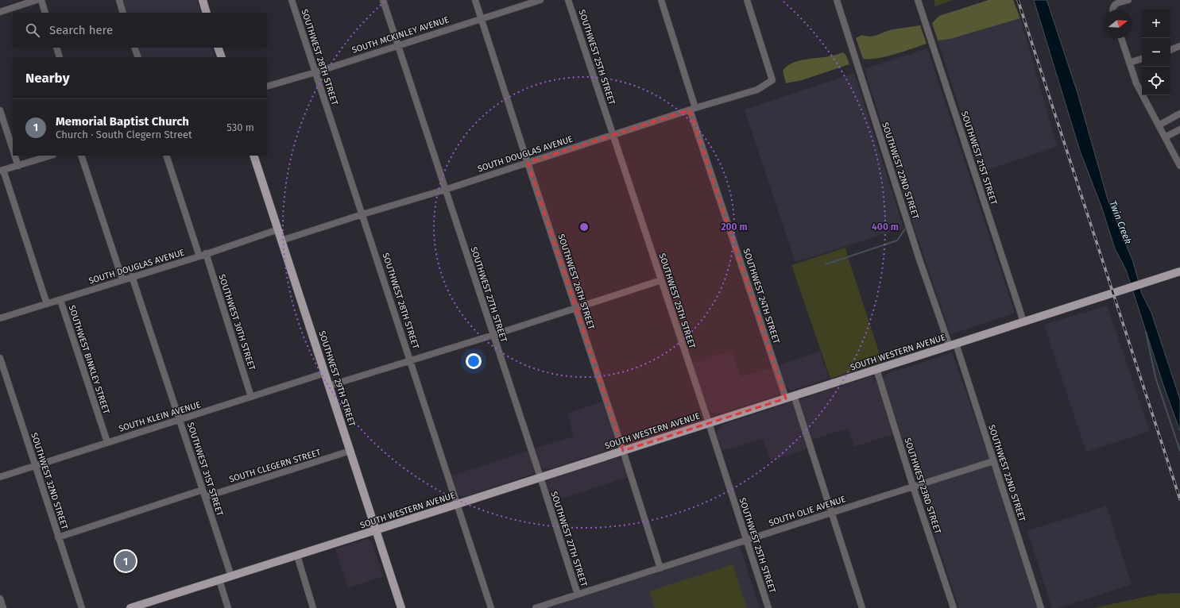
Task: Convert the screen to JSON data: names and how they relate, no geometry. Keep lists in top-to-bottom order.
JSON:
{
  "streets": {
    "main road": ["SOUTH WESTERN AVENUE", "SOUTHWEST 29TH STREET"],
    "street": [
      "SOUTH MCKINLEY AVENUE",
      "SOUTHWEST 28TH STREET",
      "SOUTHWEST 25TH STREET",
      "SOUTH DOUGLAS AVENUE",
      "SOUTHWEST 21ST STREET",
      "SOUTHWEST 22ND STREET",
      "SOUTHWEST 26TH STREET",
      "SOUTHWEST 27TH STREET",
      "SOUTHWEST 24TH STREET",
      "SOUTHWEST 30TH STREET",
      "SOUTHWEST BINKLEY STREET",
      "SOUTH KLEIN AVENUE",
      "SOUTH CLEGERN STREET",
      "SOUTHWEST 31ST STREET",
      "SOUTHWEST 32ND STREET",
      "SOUTHWEST 23RD STREET",
      "SOUTH OLIE AVENUE"
    ]
  },
  "crossings": [
    ["SOUTH MCKINLEY AVENUE", "SOUTHWEST 28TH STREET"],
    ["SOUTH MCKINLEY AVENUE", "SOUTHWEST 26TH STREET"],
    ["SOUTH MCKINLEY AVENUE", "SOUTHWEST 27TH STREET"],
    ["SOUTHWEST 28TH STREET", "SOUTH DOUGLAS AVENUE"],
    ["SOUTHWEST 28TH STREET", "SOUTH WESTERN AVENUE"],
    ["SOUTHWEST 25TH STREET", "SOUTH DOUGLAS AVENUE"],
    ["SOUTHWEST 25TH STREET", "SOUTH WESTERN AVENUE"],
    ["SOUTHWEST 25TH STREET", "SOUTH OLIE AVENUE"],
    ["SOUTH DOUGLAS AVENUE", "SOUTHWEST 26TH STREET"],
    ["SOUTH DOUGLAS AVENUE", "SOUTHWEST 27TH STREET"],
    ["SOUTH DOUGLAS AVENUE", "SOUTHWEST 24TH STREET"],
    ["SOUTH DOUGLAS AVENUE", "SOUTHWEST 30TH STREET"],
    ["SOUTH DOUGLAS AVENUE", "SOUTHWEST BINKLEY STREET"],
    ["SOUTH DOUGLAS AVENUE", "SOUTHWEST 29TH STREET"],
    ["SOUTH DOUGLAS AVENUE", "SOUTHWEST 31ST STREET"],
    ["SOUTHWEST 21ST STREET", "SOUTH WESTERN AVENUE"],
    ["SOUTHWEST 22ND STREET", "SOUTH WESTERN AVENUE"],
    ["SOUTHWEST 22ND STREET", "SOUTH OLIE AVENUE"],
    ["SOUTHWEST 26TH STREET", "SOUTH WESTERN AVENUE"],
    ["SOUTHWEST 26TH STREET", "SOUTH OLIE AVENUE"],
    ["SOUTHWEST 27TH STREET", "SOUTH WESTERN AVENUE"],
    ["SOUTHWEST 27TH STREET", "SOUTH OLIE AVENUE"],
    ["SOUTHWEST 24TH STREET", "SOUTH WESTERN AVENUE"],
    ["SOUTHWEST 24TH STREET", "SOUTH OLIE AVENUE"],
    ["SOUTHWEST 30TH STREET", "SOUTH KLEIN AVENUE"],
    ["SOUTH WESTERN AVENUE", "SOUTHWEST 29TH STREET"],
    ["SOUTH WESTERN AVENUE", "SOUTHWEST 31ST STREET"],
    ["SOUTH WESTERN AVENUE", "SOUTHWEST 23RD STREET"],
    ["SOUTHWEST BINKLEY STREET", "SOUTH KLEIN AVENUE"],
    ["SOUTHWEST 29TH STREET", "SOUTH KLEIN AVENUE"],
    ["SOUTHWEST 29TH STREET", "SOUTH CLEGERN STREET"],
    ["SOUTH KLEIN AVENUE", "SOUTHWEST 31ST STREET"],
    ["SOUTH KLEIN AVENUE", "SOUTHWEST 32ND STREET"],
    ["SOUTH CLEGERN STREET", "SOUTHWEST 31ST STREET"],
    ["SOUTHWEST 23RD STREET", "SOUTH OLIE AVENUE"]
  ],
  "water": ["Twin Creek"],
  "north": "right",
  "page": {
    "map_buttons": ["+", "−"],
    "search": "Search here",
    "heading": "Nearby",
    "list": [
      {
        "mark": "1",
        "name": "Memorial Baptist Church",
        "note": "Church · South Clegern Street",
        "value": "530 m"
      }
    ],
    "pins": "1"
  },
  "rings": ["200 m", "400 m"]
}
